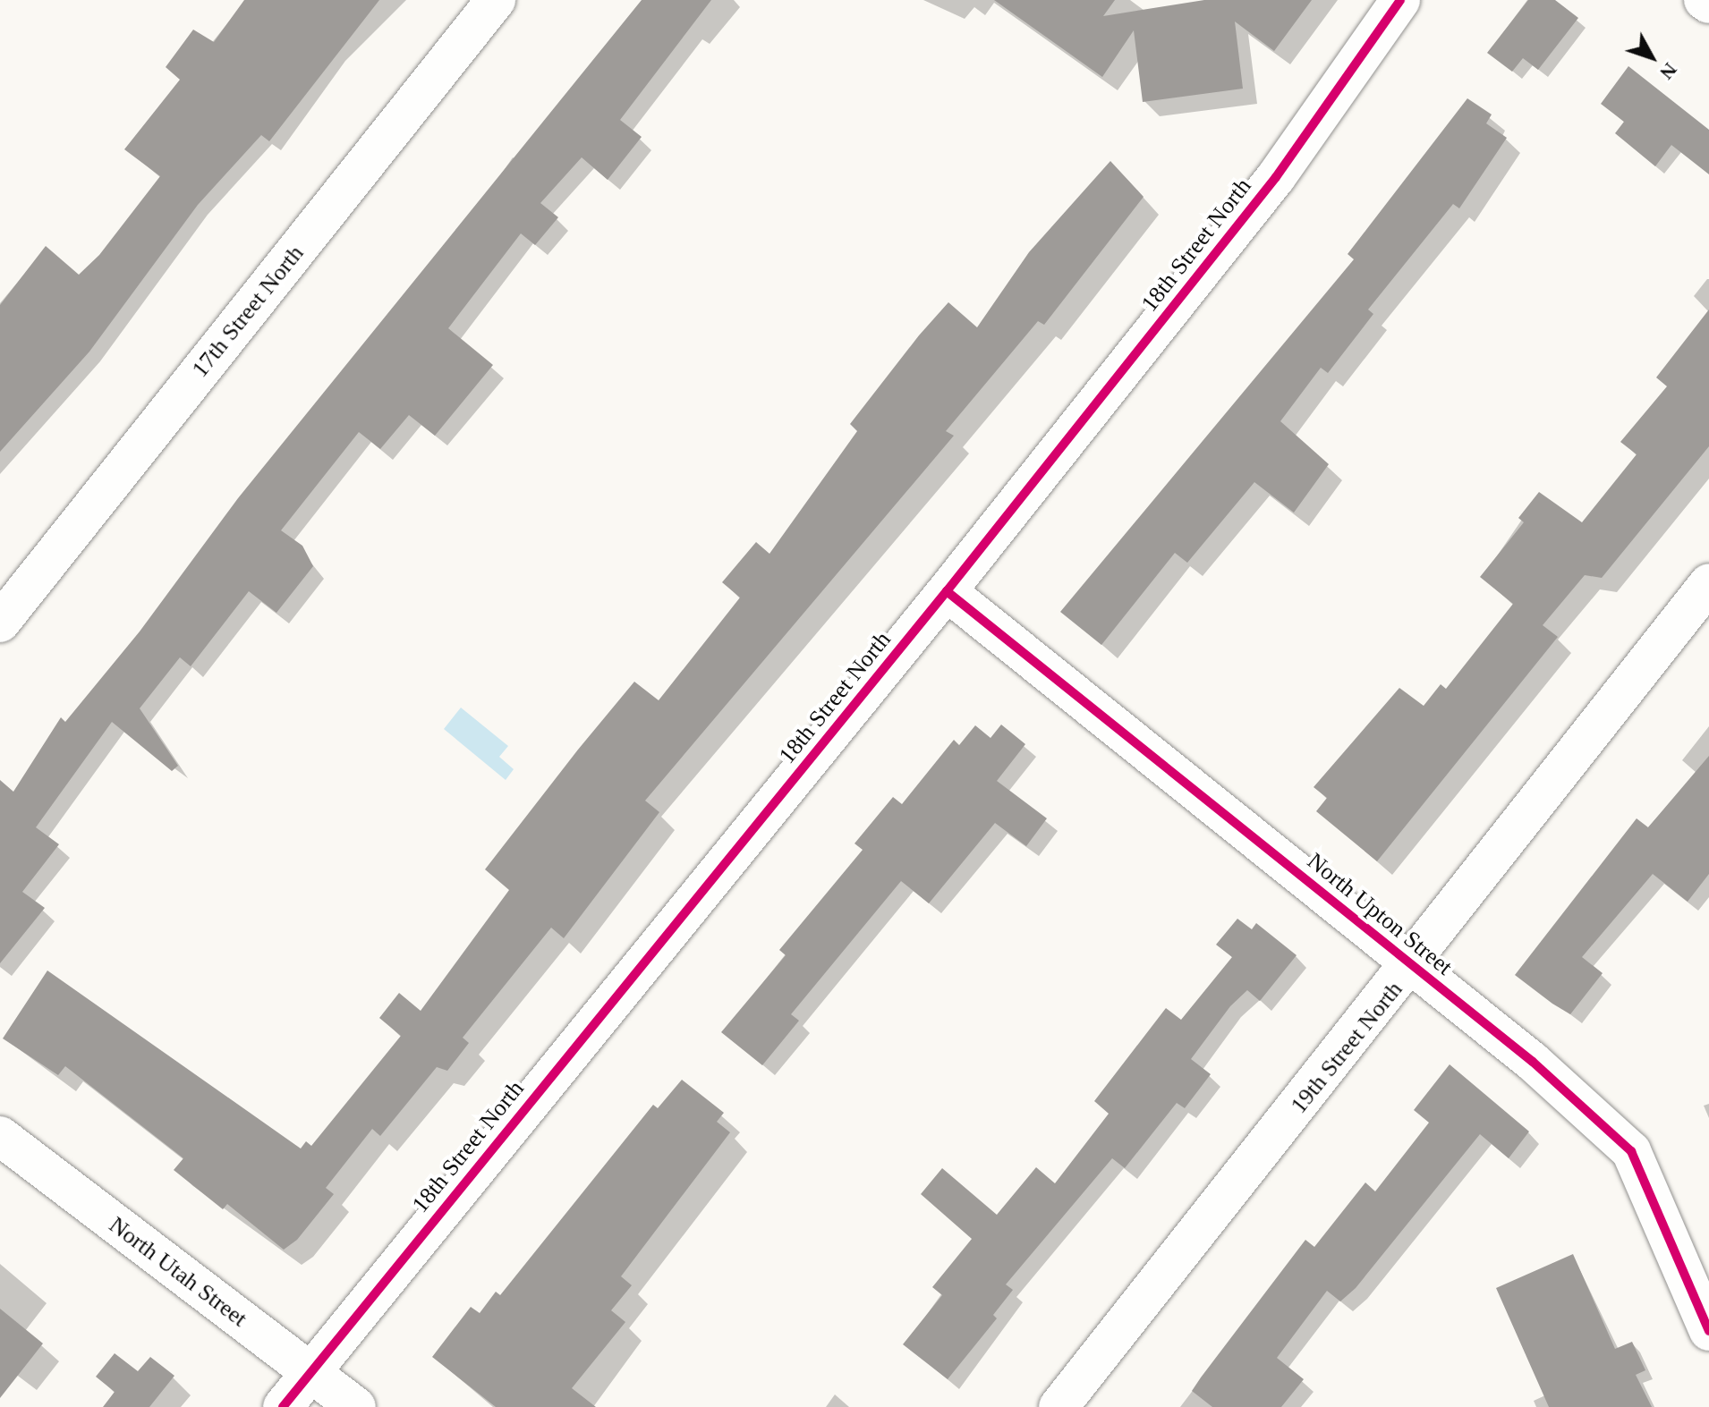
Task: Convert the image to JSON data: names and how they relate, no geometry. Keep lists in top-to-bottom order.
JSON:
{
  "streets": {
    "street": [
      "18th Street North",
      "17th Street North",
      "North Upton Street",
      "19th Street North",
      "North Utah Street"
    ]
  },
  "crossings": [
    ["18th Street North", "North Upton Street"],
    ["18th Street North", "North Utah Street"],
    ["North Upton Street", "19th Street North"]
  ],
  "north": "bottom right"
}
